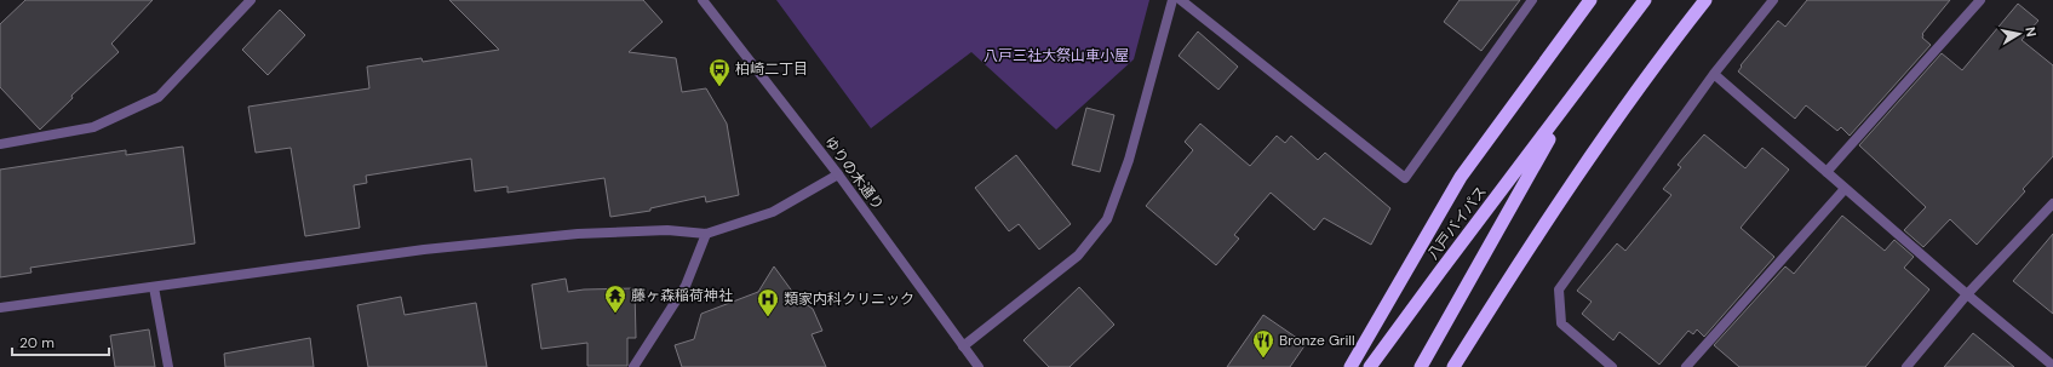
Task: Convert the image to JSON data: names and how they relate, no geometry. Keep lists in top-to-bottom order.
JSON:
{
  "streets": {
    "highway": ["八戸バイパス"],
    "street": ["ゆりの木通り"]
  },
  "parks": ["八戸三社大祭山車小屋"],
  "places": {
    "bus stop": ["柏崎二丁目"],
    "temple": ["藤ヶ森稲荷神社"],
    "hospital": ["類家内科クリニック"],
    "restaurant": ["Bronze Grill"]
  },
  "scale_bar": "20 m",
  "north": "right"
}
